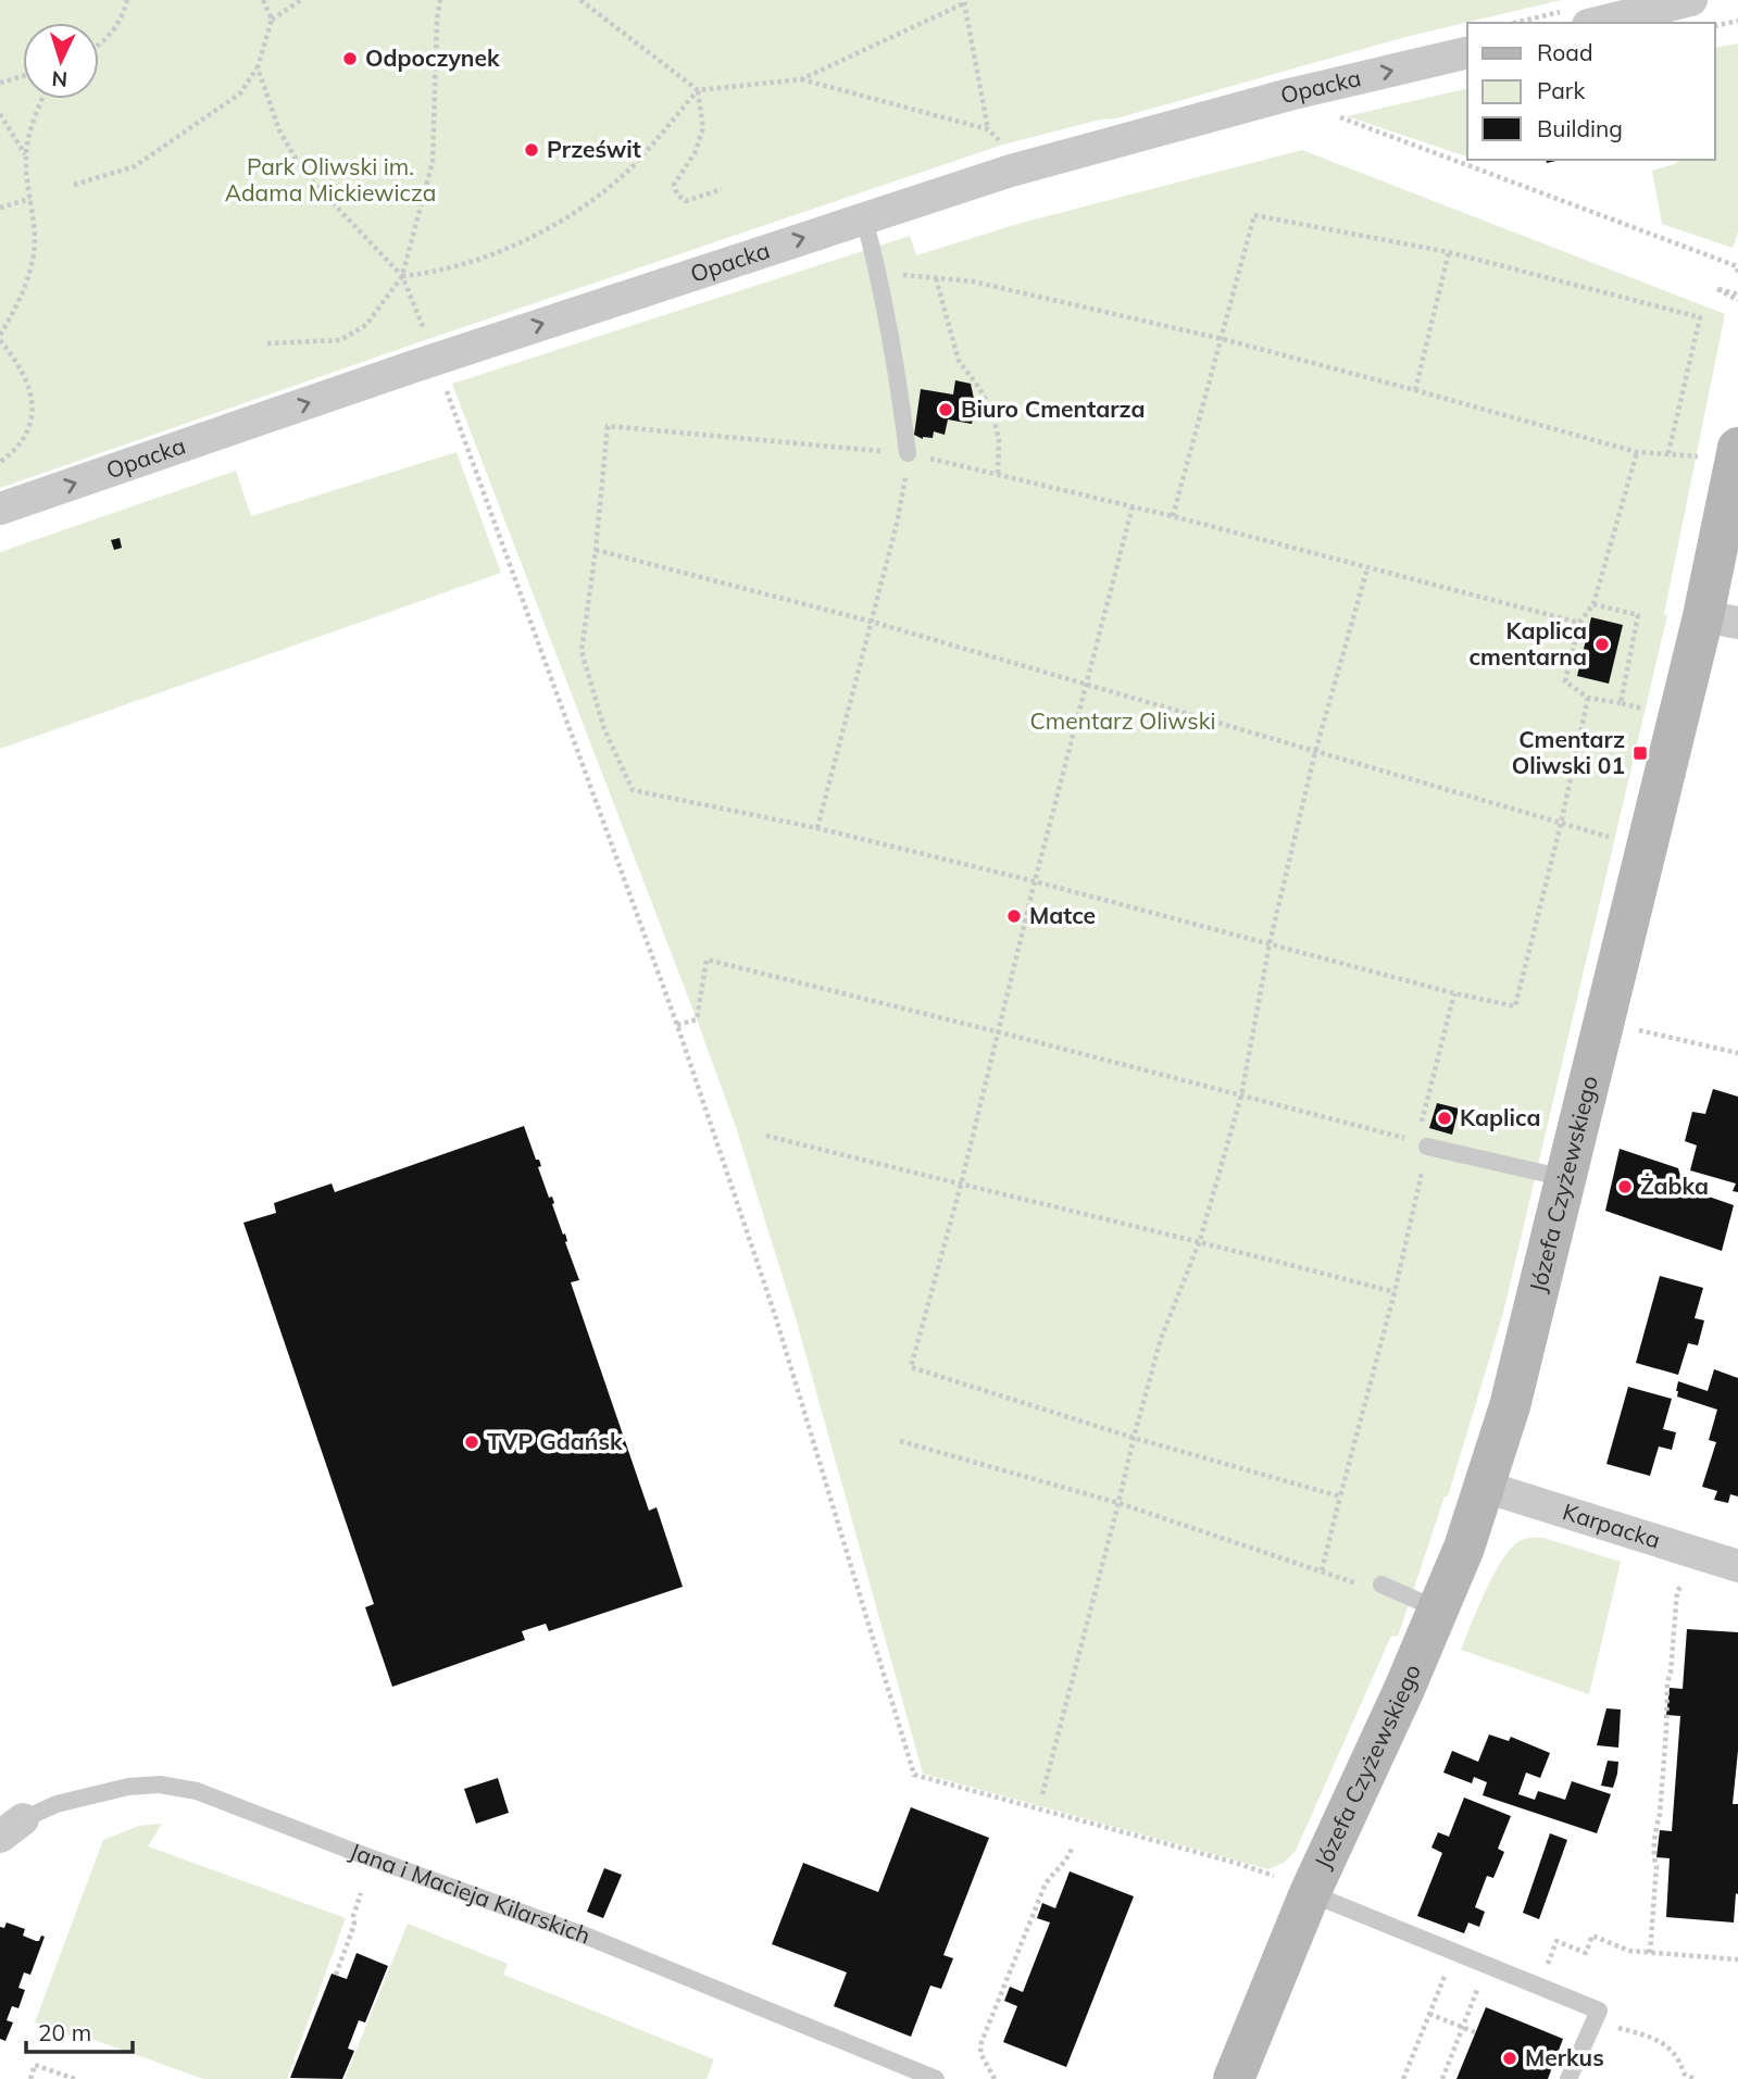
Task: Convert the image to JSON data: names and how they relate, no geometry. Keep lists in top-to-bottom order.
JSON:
{
  "streets": {
    "street": ["Opacka", "Józefa Czyżewskiego", "Karpacka"],
    "lane": ["Jana i Macieja Kilarskich"]
  },
  "crossings": [
    ["Józefa Czyżewskiego", "Karpacka"]
  ],
  "one_way": ["Opacka"],
  "parks": ["Park Oliwski im. Adama Mickiewicza", "Cmentarz Oliwski"],
  "places": {
    "other": [
      "Odpoczynek",
      "Prześwit",
      "Biuro Cmentarza",
      "Kaplica cmentarna",
      "Matce",
      "Kaplica",
      "Żabka",
      "TVP Gdańsk",
      "Merkus"
    ],
    "transit": ["Cmentarz Oliwski 01"]
  },
  "legend": ["Road", "Park", "Building"],
  "scale_bar": "20 m",
  "north": "bottom"
}
